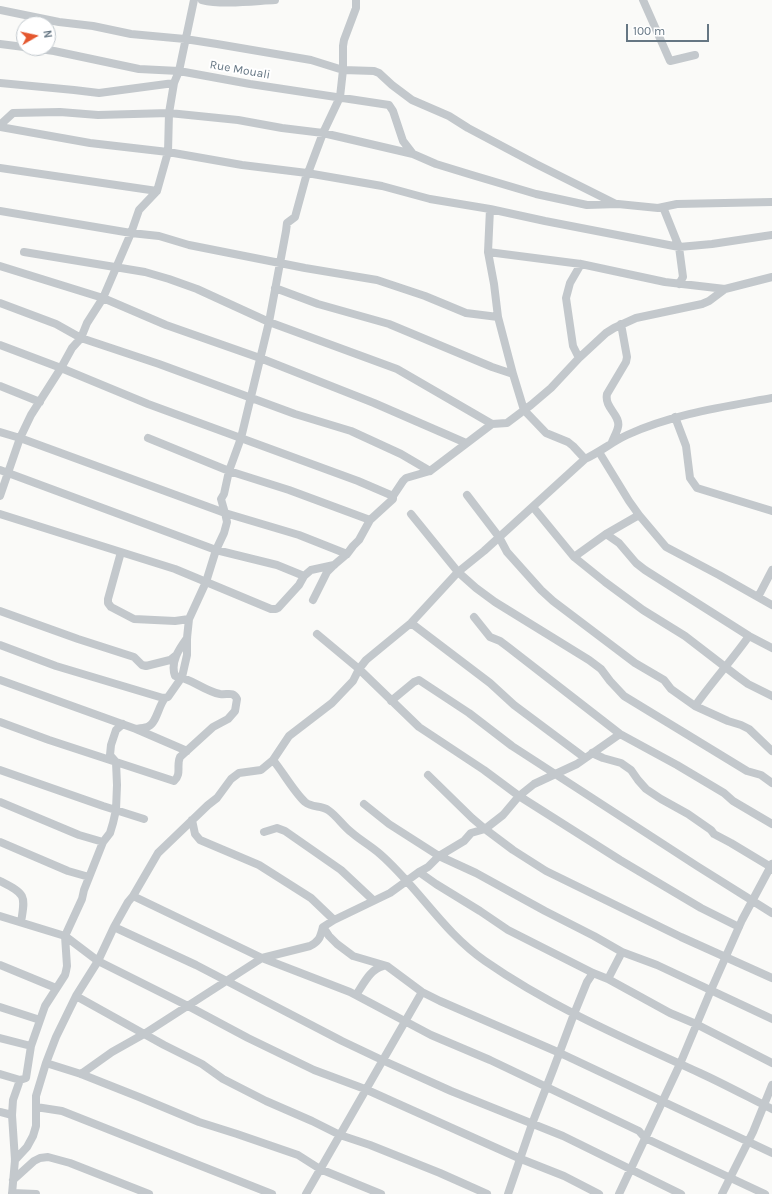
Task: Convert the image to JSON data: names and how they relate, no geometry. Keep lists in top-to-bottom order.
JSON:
{
  "streets": {
    "street": ["Rue Mouali"]
  },
  "scale_bar": "100 m",
  "north": "right"
}
